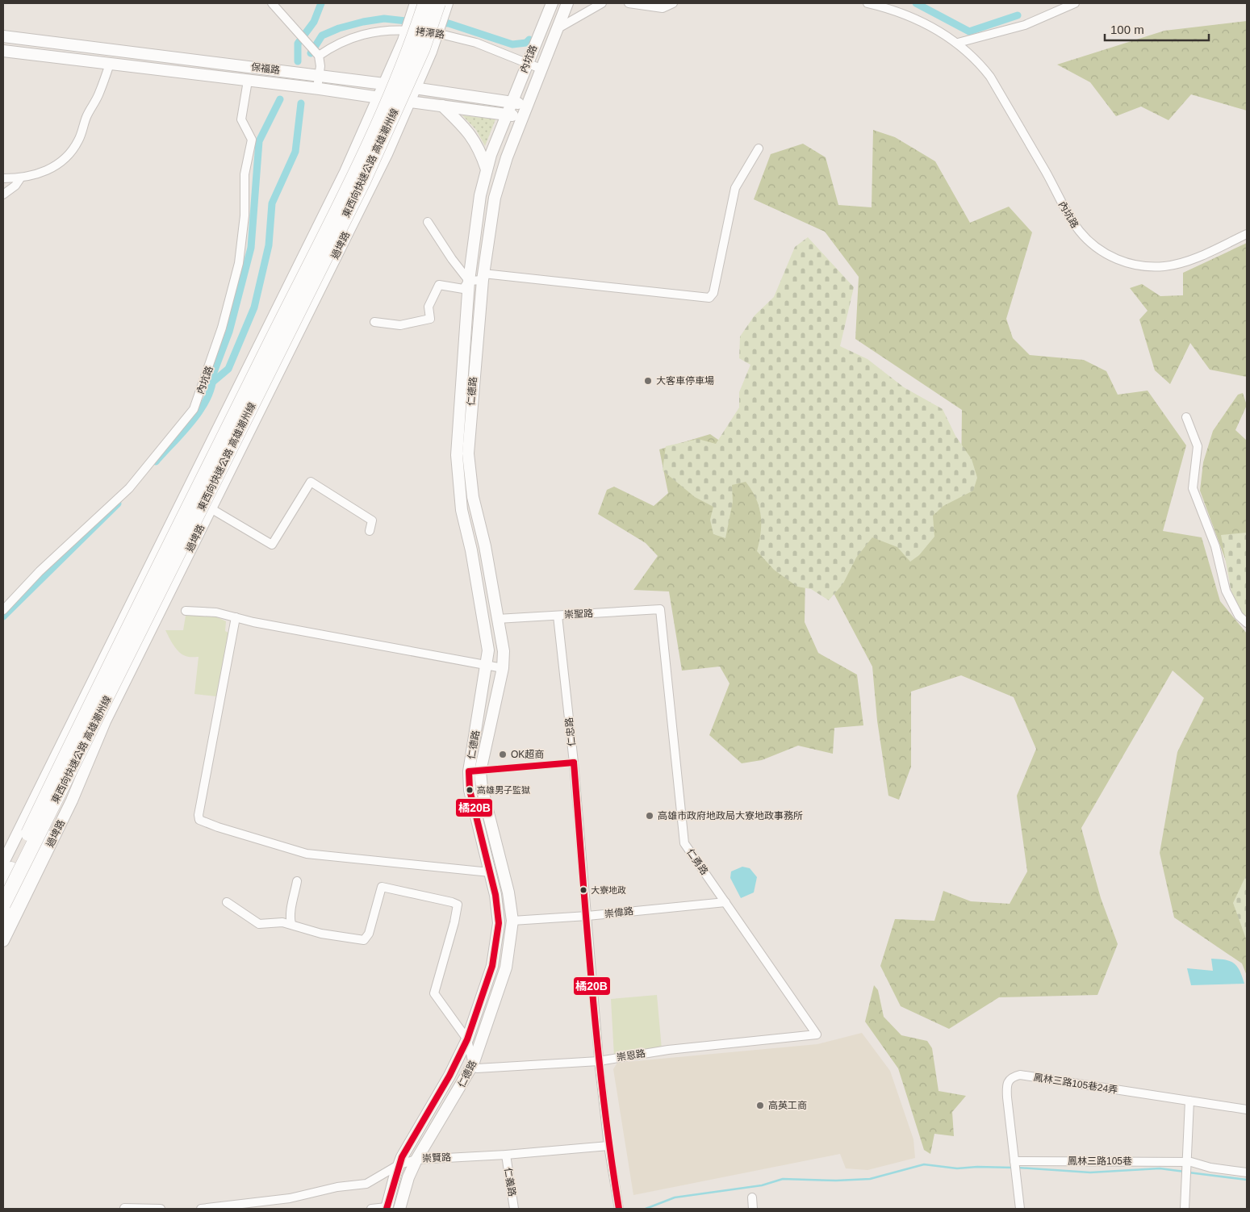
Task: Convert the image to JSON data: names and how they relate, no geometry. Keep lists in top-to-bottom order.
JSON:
{
  "streets": {
    "highway": ["東西向快速公路 高雄潮州線"],
    "street": [
      "拷潭路",
      "內坑路",
      "保福路",
      "過埤路",
      "仁德路",
      "崇聖路",
      "仁忠路",
      "仁勇路",
      "崇偉路",
      "崇恩路",
      "鳳林三路105巷24弄",
      "崇賢路",
      "鳳林三路105巷",
      "仁義路"
    ]
  },
  "crossings": [
    ["拷潭路", "內坑路"],
    ["拷潭路", "過埤路"],
    ["內坑路", "保福路"],
    ["內坑路", "仁德路"],
    ["保福路", "過埤路"],
    ["保福路", "仁德路"],
    ["東西向快速公路 高雄潮州線", "過埤路"],
    ["仁德路", "崇聖路"],
    ["仁德路", "崇偉路"],
    ["仁德路", "崇恩路"],
    ["仁德路", "崇賢路"],
    ["崇聖路", "仁忠路"],
    ["崇聖路", "仁勇路"],
    ["仁忠路", "崇偉路"],
    ["仁忠路", "崇恩路"],
    ["仁忠路", "崇賢路"],
    ["仁勇路", "崇偉路"],
    ["仁勇路", "崇恩路"],
    ["鳳林三路105巷24弄", "鳳林三路105巷"],
    ["崇賢路", "仁義路"]
  ],
  "places": [
    "大客車停車場",
    "OK超商",
    "高雄男子監獄",
    "高雄市政府地政局大寮地政事務所",
    "大寮地政",
    "高英工商"
  ],
  "lines": ["transit line 橘20B"],
  "scale_bar": "100 m"
}
